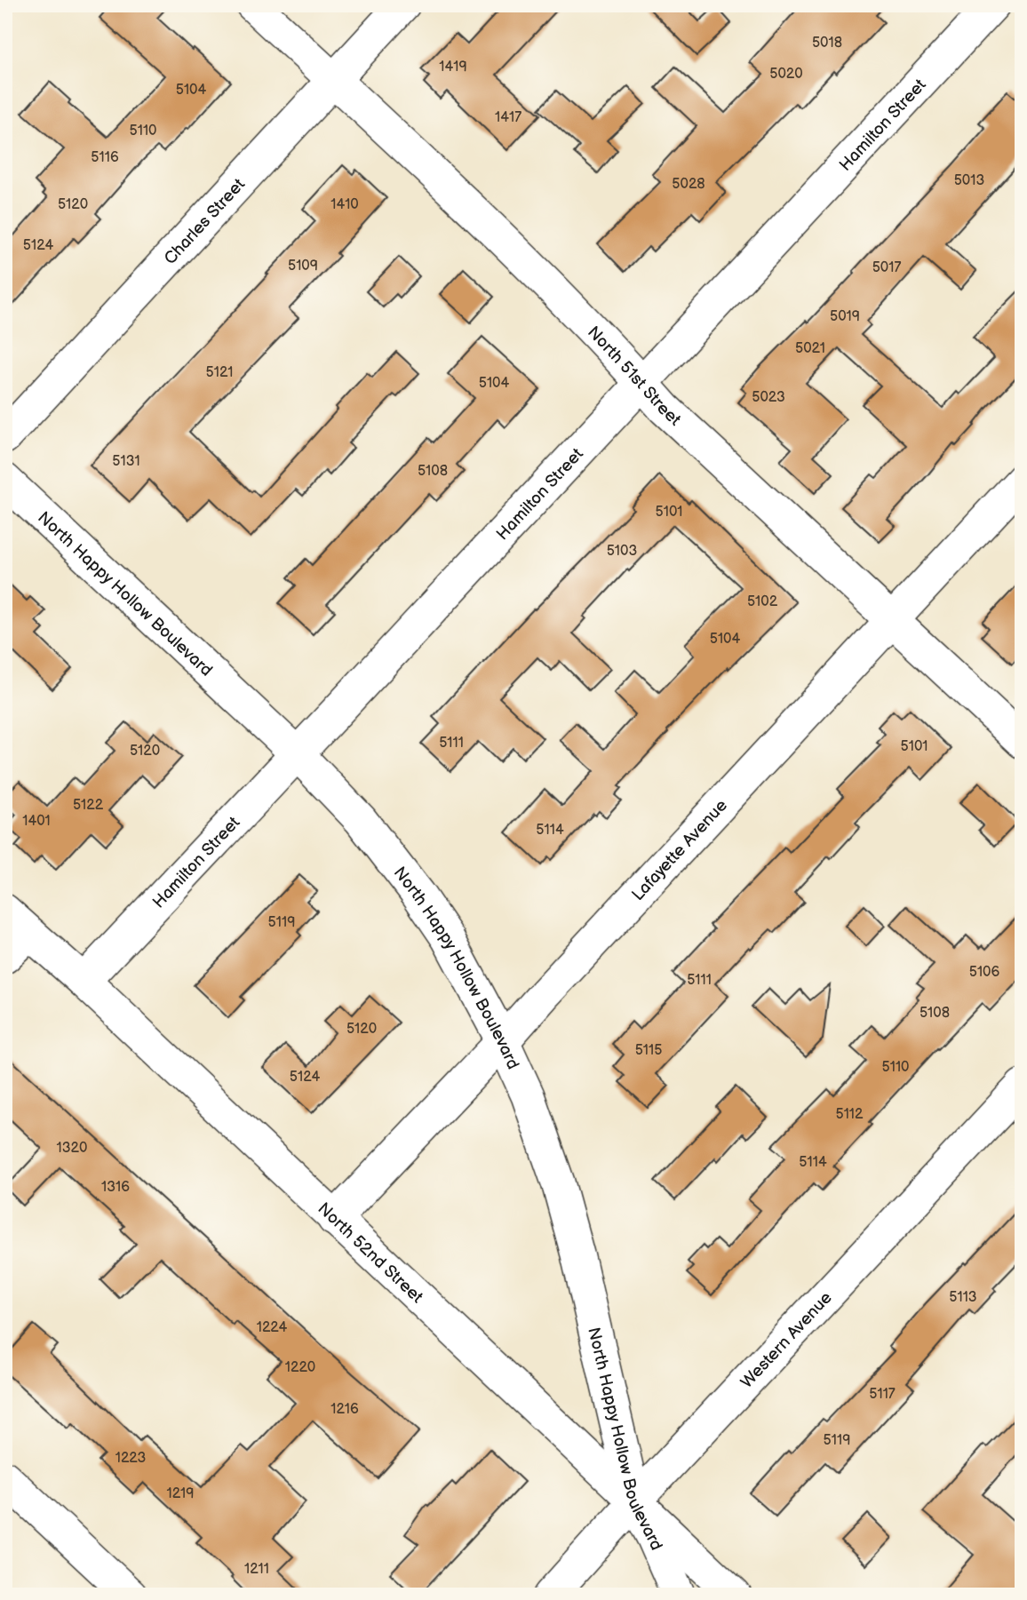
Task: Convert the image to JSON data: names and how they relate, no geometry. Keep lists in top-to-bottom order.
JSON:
{
  "streets": {
    "street": [
      "Hamilton Street",
      "Charles Street",
      "North 51st Street",
      "North Happy Hollow Boulevard",
      "Lafayette Avenue",
      "North 52nd Street",
      "Western Avenue"
    ]
  },
  "crossings": [
    ["Hamilton Street", "North 51st Street"],
    ["Hamilton Street", "North Happy Hollow Boulevard"],
    ["Hamilton Street", "North 52nd Street"],
    ["Charles Street", "North 51st Street"],
    ["North 51st Street", "Lafayette Avenue"],
    ["North Happy Hollow Boulevard", "Lafayette Avenue"],
    ["North Happy Hollow Boulevard", "North 52nd Street"],
    ["North Happy Hollow Boulevard", "Western Avenue"],
    ["Lafayette Avenue", "North 52nd Street"],
    ["North 52nd Street", "Western Avenue"]
  ],
  "house_numbers": [
    "5018",
    "1419",
    "5020",
    "5104",
    "1417",
    "5110",
    "5116",
    "5013",
    "5028",
    "5120",
    "1410",
    "5124",
    "5109",
    "5017",
    "5019",
    "5021",
    "5121",
    "5104",
    "5023",
    "5131",
    "5108",
    "5101",
    "5103",
    "5102",
    "5104",
    "5111",
    "5101",
    "5120",
    "5122",
    "1401",
    "5114",
    "5119",
    "5106",
    "5111",
    "5108",
    "5120",
    "5115",
    "5110",
    "5124",
    "5112",
    "1320",
    "5114",
    "1316",
    "5113",
    "1224",
    "1220",
    "5117",
    "1216",
    "5119",
    "1223",
    "1219",
    "1211"
  ]
}
